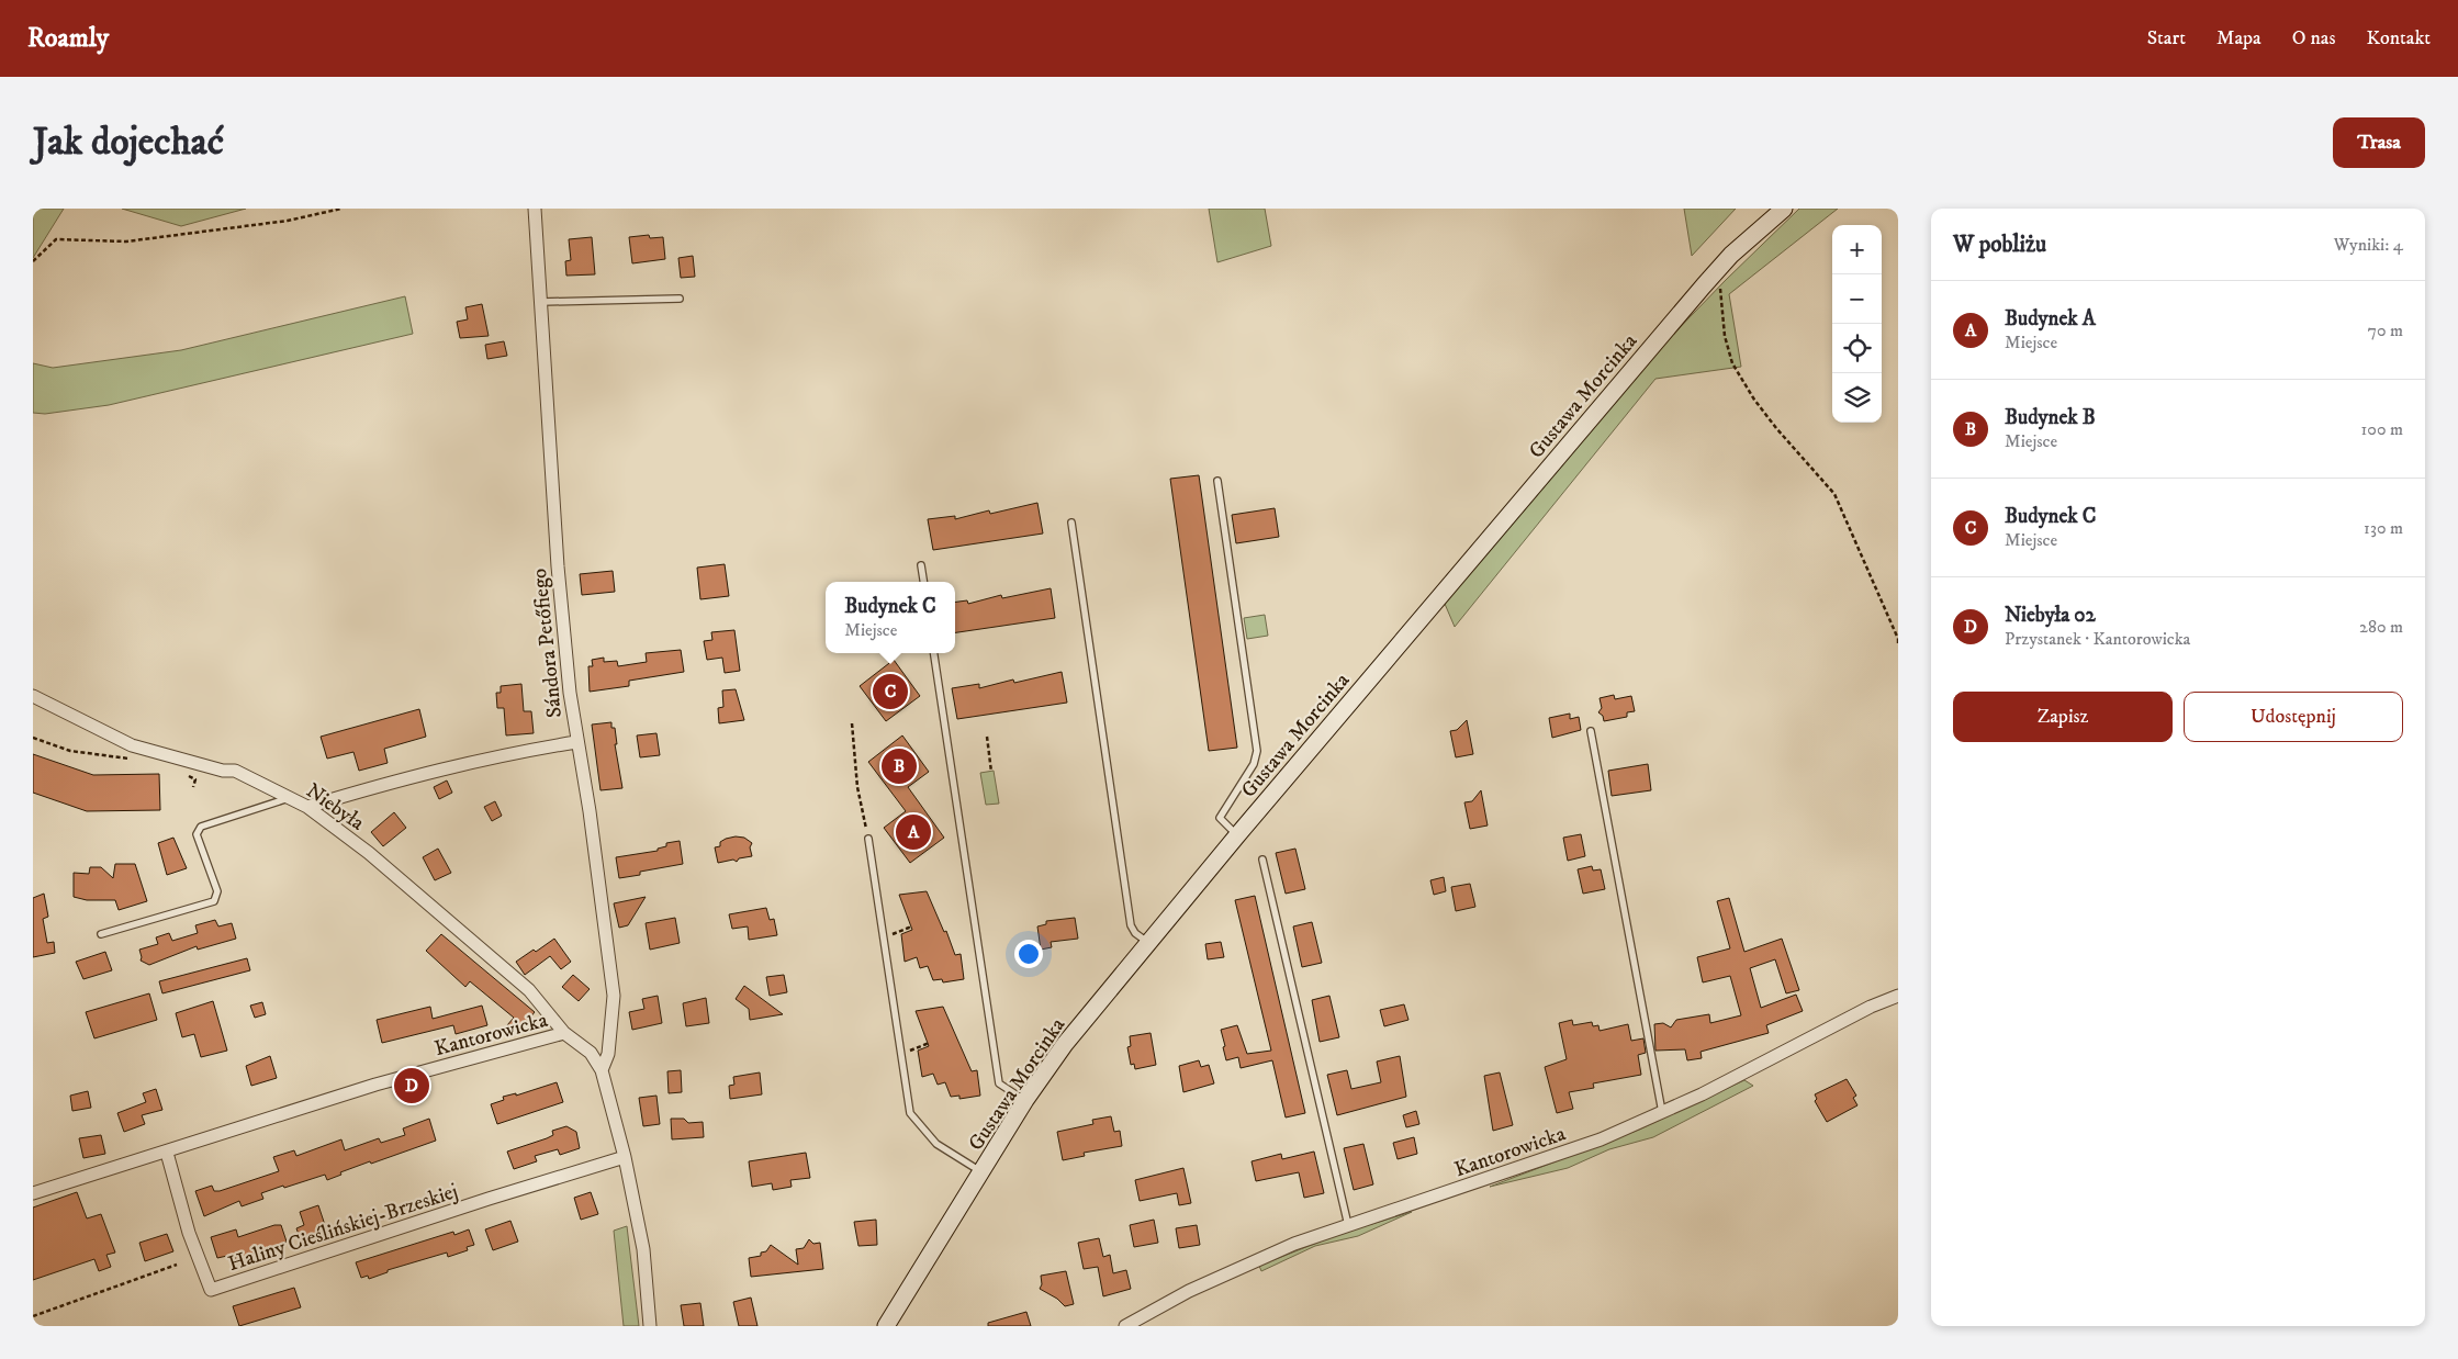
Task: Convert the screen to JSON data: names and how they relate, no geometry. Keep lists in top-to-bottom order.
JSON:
{
  "streets": {
    "street": [
      "Gustawa Morcinka",
      "Sándora Petőfiego",
      "Niebyła",
      "Kantorowicka",
      "Haliny Cieślińskiej-Brzeskiej"
    ]
  },
  "crossings": [
    ["Sándora Petőfiego", "Kantorowicka"],
    ["Niebyła", "Kantorowicka"],
    ["Kantorowicka", "Haliny Cieślińskiej-Brzeskiej"]
  ],
  "page": {
    "header": "Roamly",
    "nav": [
      "Start",
      "Mapa",
      "O nas",
      "Kontakt"
    ],
    "buttons": [
      "Trasa",
      ["Zapisz", "Udostępnij"]
    ],
    "title": "Jak dojechać",
    "heading": ["W pobliżu", "Wyniki: 4"],
    "map_buttons": ["+", "−"],
    "list": [
      {
        "mark": "A",
        "name": "Budynek A",
        "note": "Miejsce",
        "value": "70 m"
      },
      {
        "mark": "B",
        "name": "Budynek B",
        "note": "Miejsce",
        "value": "100 m"
      },
      {
        "mark": "C",
        "name": "Budynek C",
        "note": "Miejsce",
        "value": "130 m"
      },
      {
        "mark": "D",
        "name": "Niebyła 02",
        "note": "Przystanek · Kantorowicka",
        "value": "280 m"
      }
    ],
    "popup": ["Budynek C", "Miejsce"],
    "pins": [
      "C",
      "B",
      "A",
      "D"
    ]
  }
}
